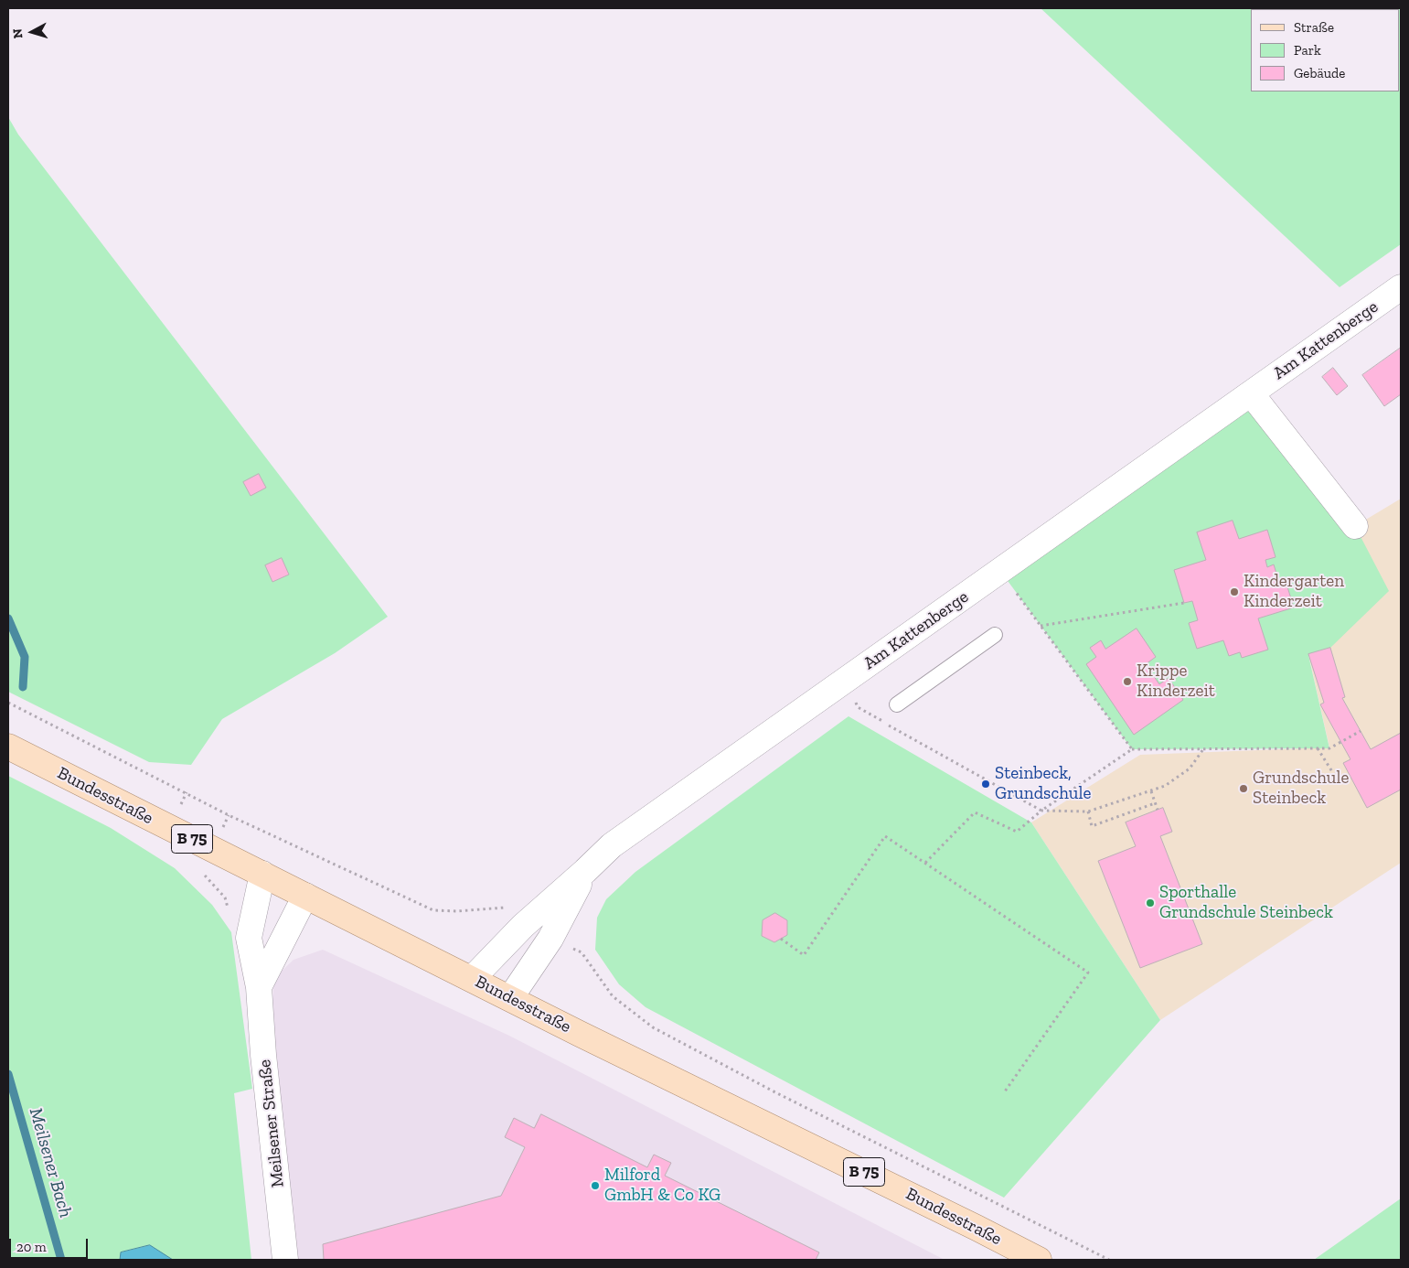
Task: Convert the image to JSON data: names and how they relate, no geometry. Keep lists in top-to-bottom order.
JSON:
{
  "streets": {
    "main road": ["Bundesstraße", "B 75"],
    "street": ["Am Kattenberge", "Meilsener Straße"]
  },
  "crossings": [
    ["Am Kattenberge", "Bundesstraße"],
    ["Bundesstraße", "Meilsener Straße"]
  ],
  "water": ["Meilsener Bach"],
  "places": [
    "Kindergarten Kinderzeit",
    "Krippe Kinderzeit",
    "Steinbeck, Grundschule",
    "Grundschule Steinbeck",
    "Sporthalle Grundschule Steinbeck",
    "Milford GmbH & Co KG"
  ],
  "legend": ["Straße", "Park", "Gebäude"],
  "scale_bar": "20 m",
  "north": "left"
}
